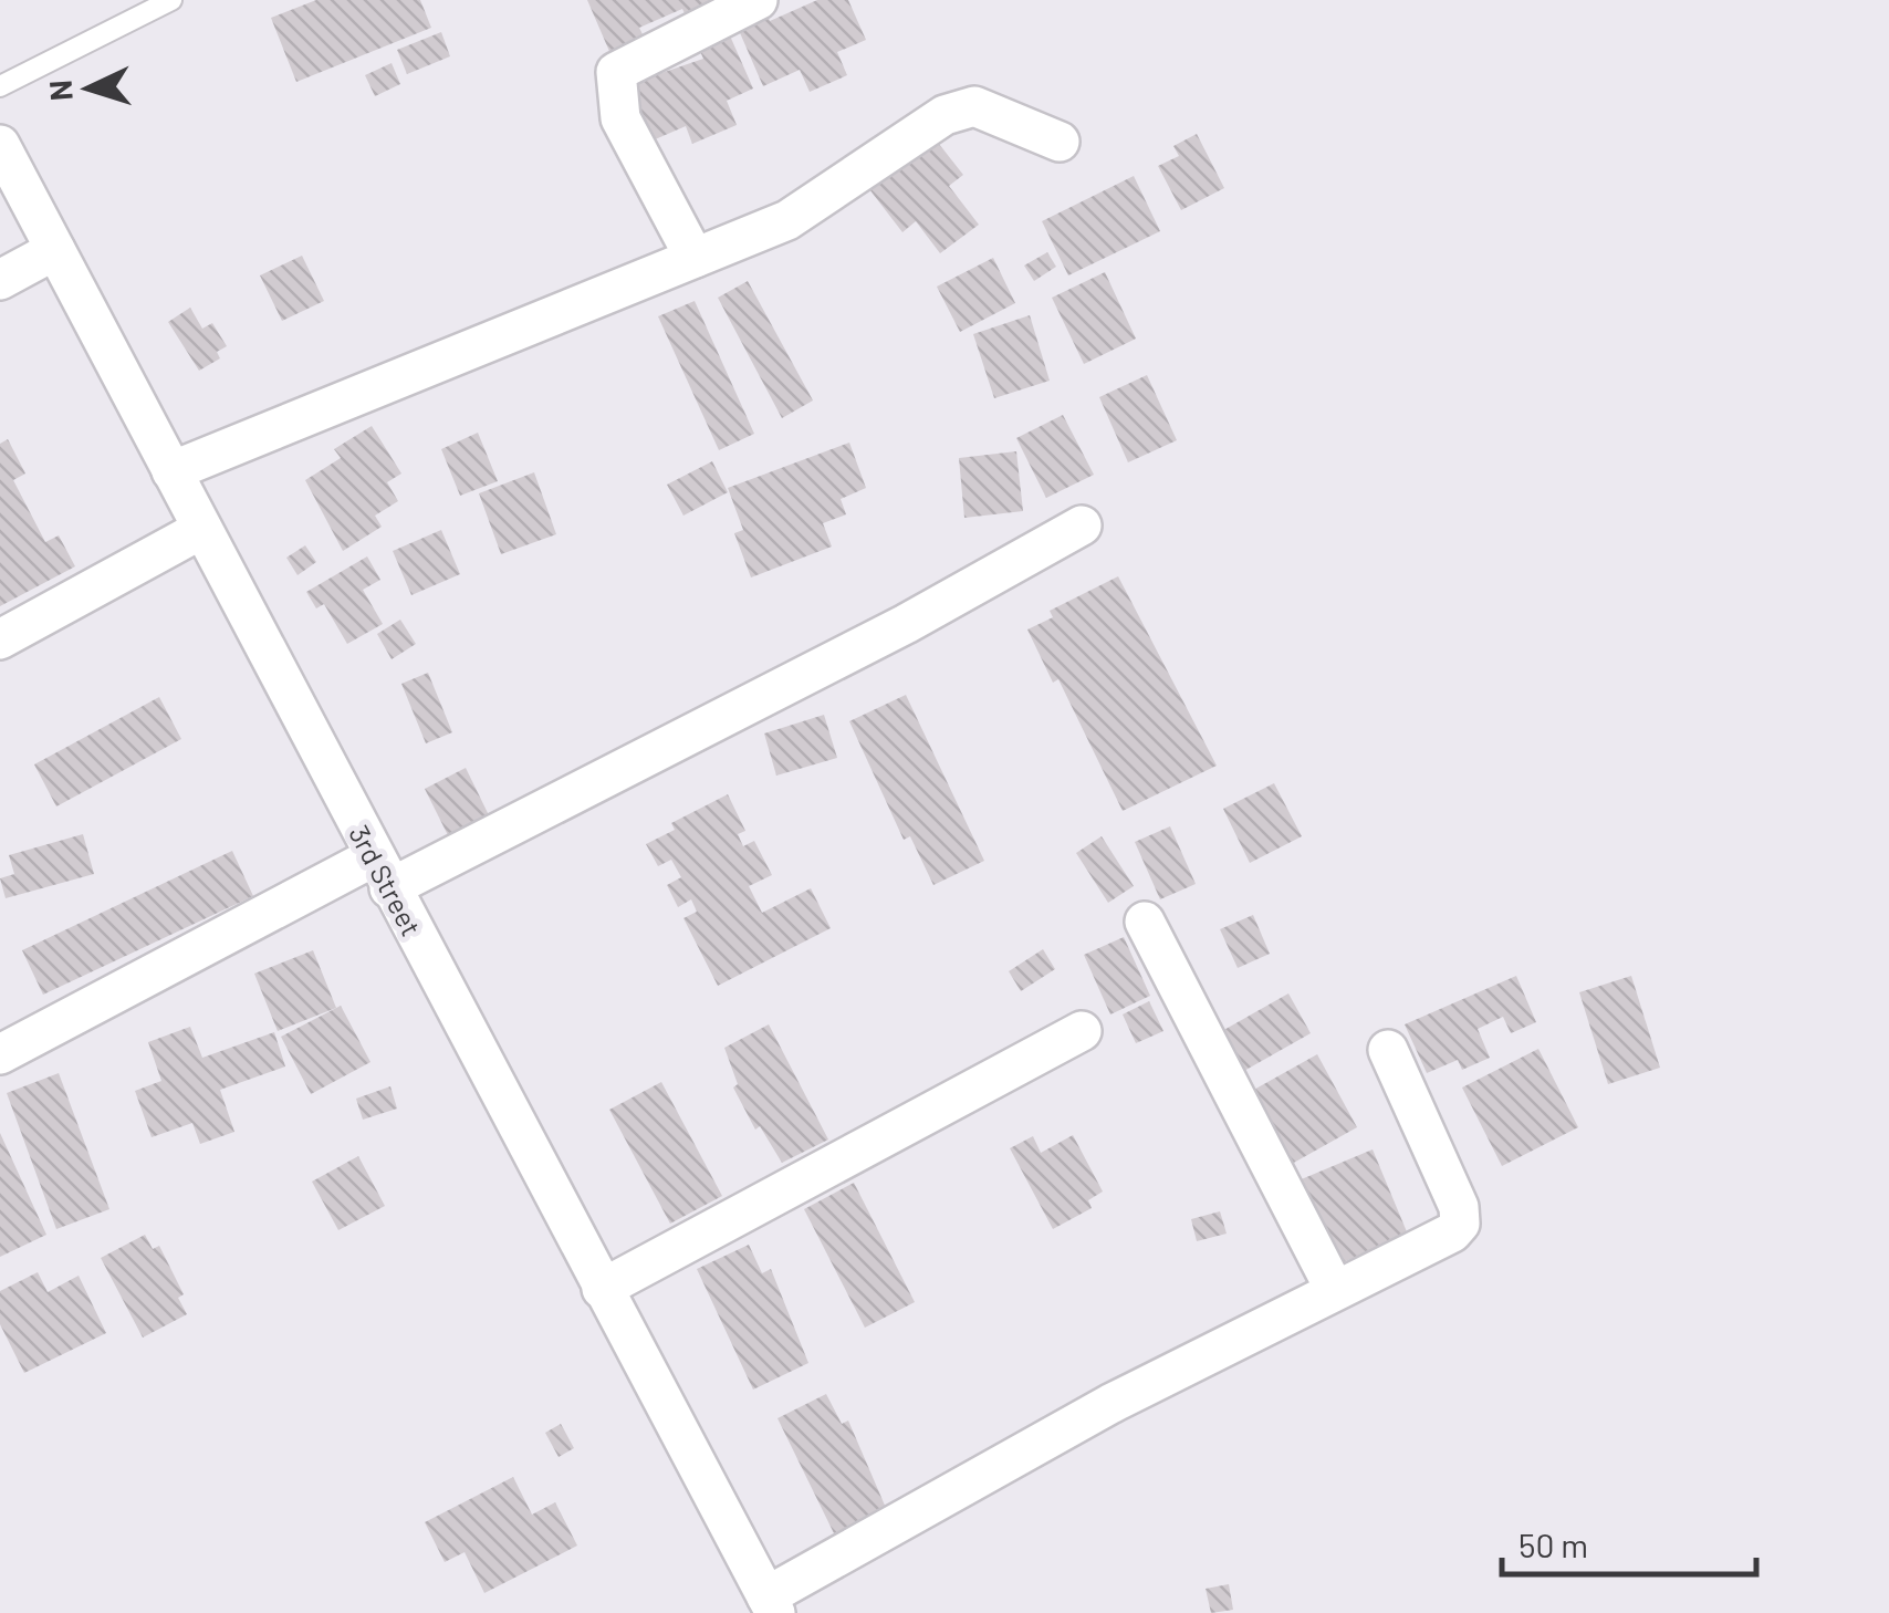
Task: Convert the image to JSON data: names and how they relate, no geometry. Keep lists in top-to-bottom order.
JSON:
{
  "streets": {
    "street": ["3rd Street"]
  },
  "scale_bar": "50 m",
  "north": "left"
}
